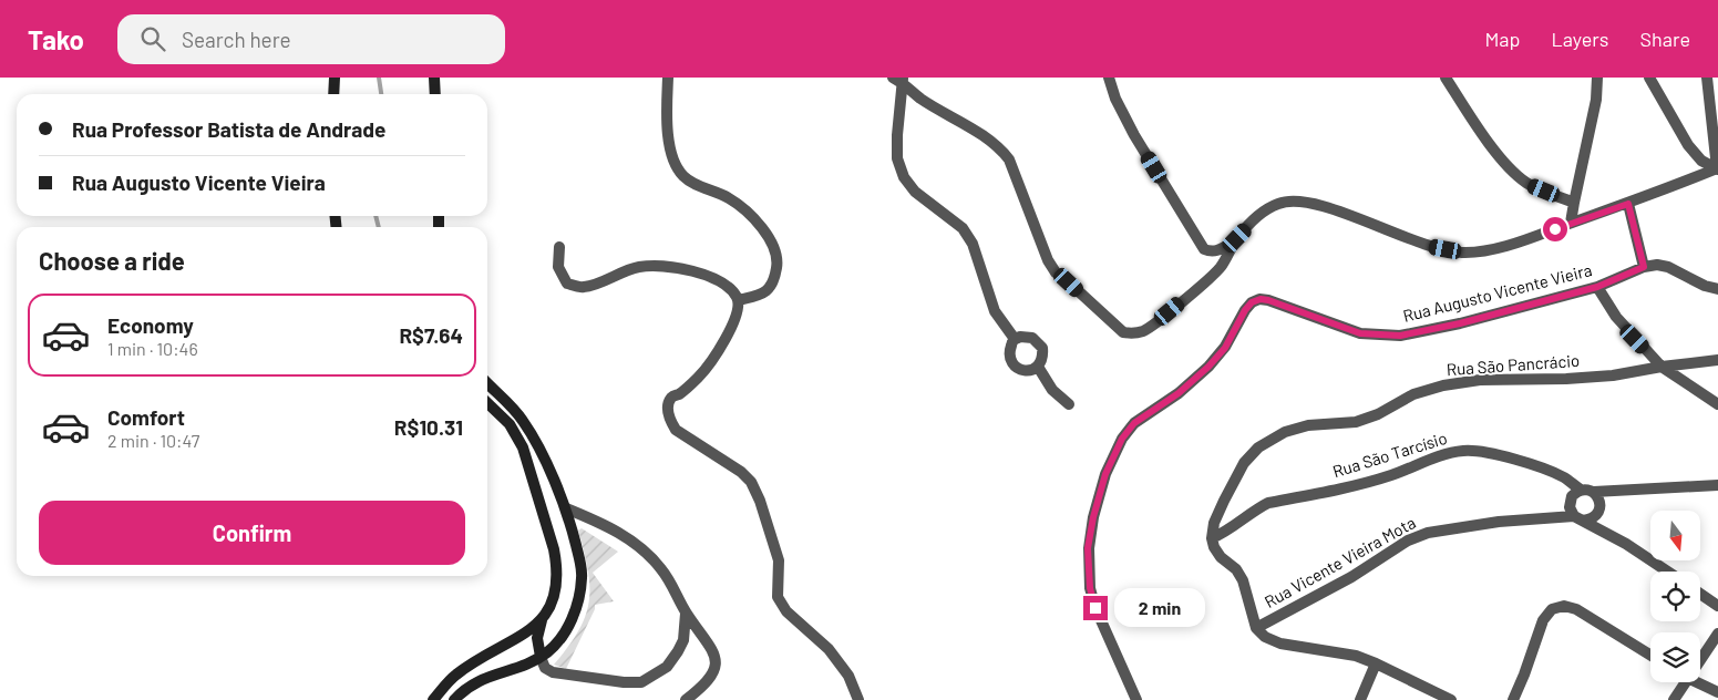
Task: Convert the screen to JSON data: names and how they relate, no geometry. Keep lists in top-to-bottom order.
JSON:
{
  "streets": {
    "street": [
      "Rua Augusto Vicente Vieira",
      "Rua São Pancrácio",
      "Rua São Tarcísio",
      "Rua Vicente Vieira Mota"
    ]
  },
  "crossings": [
    ["Rua São Pancrácio", "Rua São Tarcísio"],
    ["Rua São Tarcísio", "Rua Vicente Vieira Mota"]
  ],
  "north": "bottom",
  "page": {
    "header": "Tako",
    "search": "Search here",
    "nav": ["Map", "Layers", "Share"],
    "banner": ["Rua Professor Batista de Andrade", "Rua Augusto Vicente Vieira"],
    "heading": "Choose a ride",
    "list": [
      {
        "name": "Economy",
        "note": "1 min · 10:46",
        "value": "R$7.64"
      },
      {
        "name": "Comfort",
        "note": "2 min · 10:47",
        "value": "R$10.31"
      }
    ],
    "buttons": "Confirm",
    "bubble": "2 min"
  }
}
